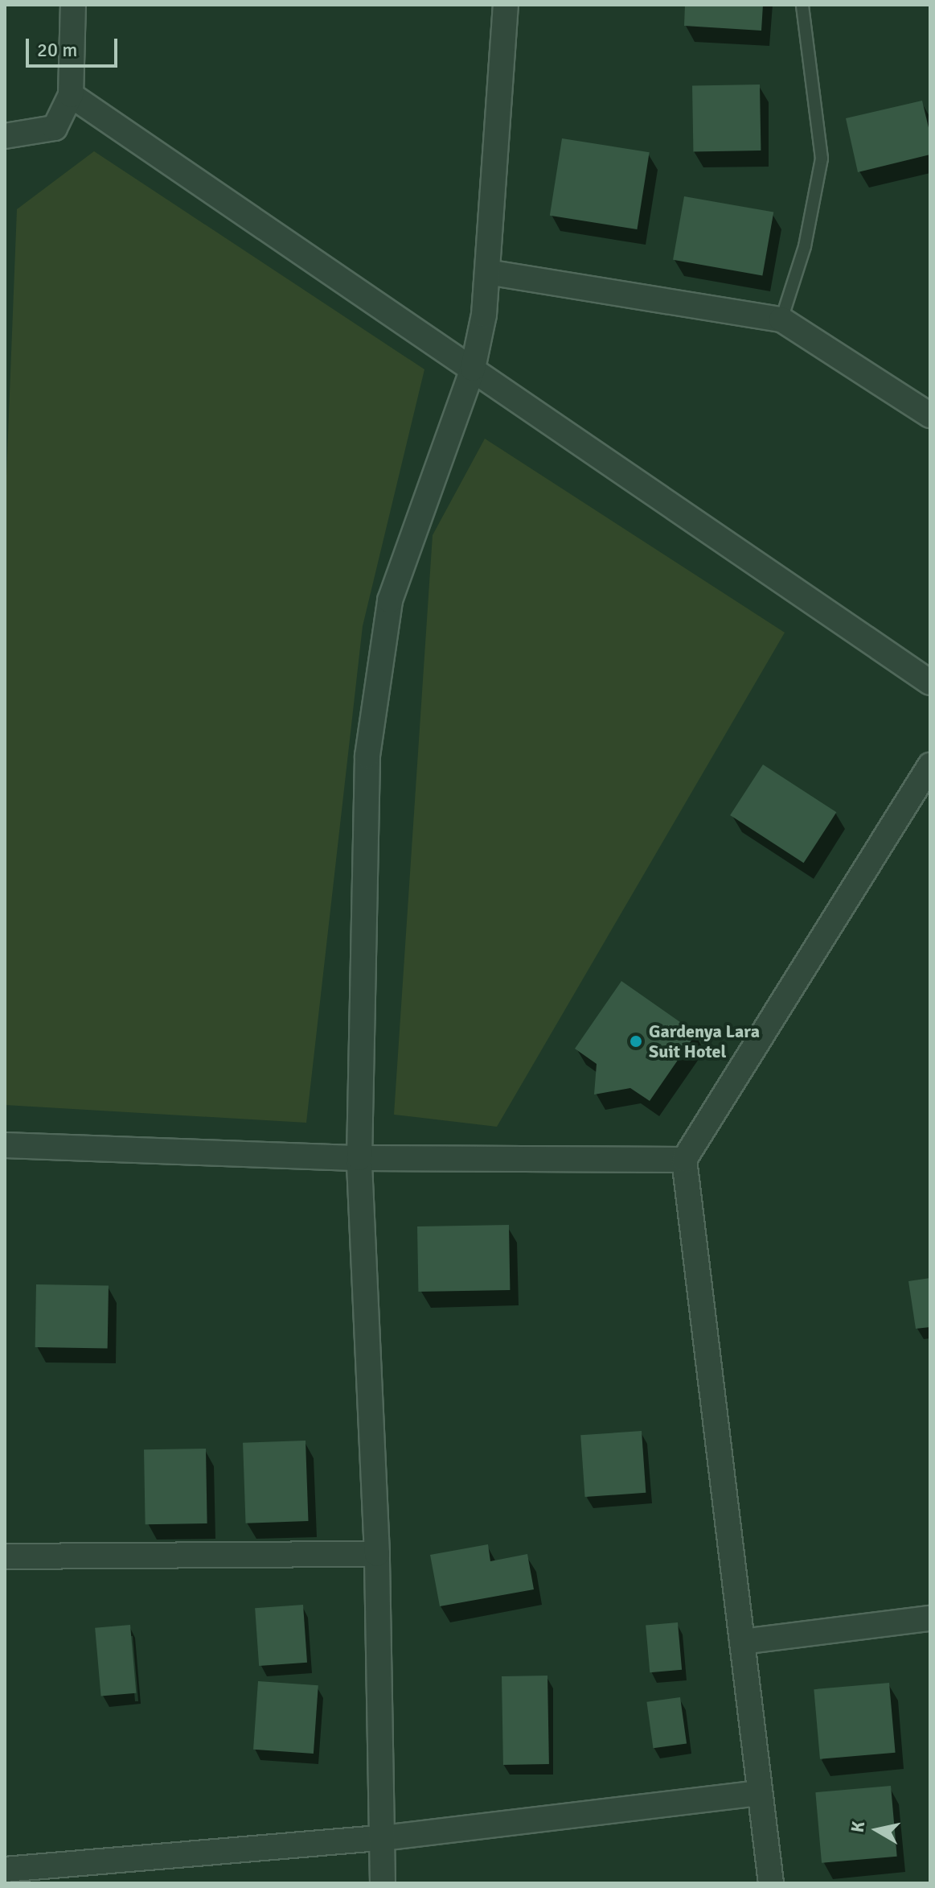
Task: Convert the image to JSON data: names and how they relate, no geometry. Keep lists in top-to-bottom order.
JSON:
{
  "places": ["Gardenya Lara Suit Hotel"],
  "scale_bar": "20 m",
  "north": "left"
}
